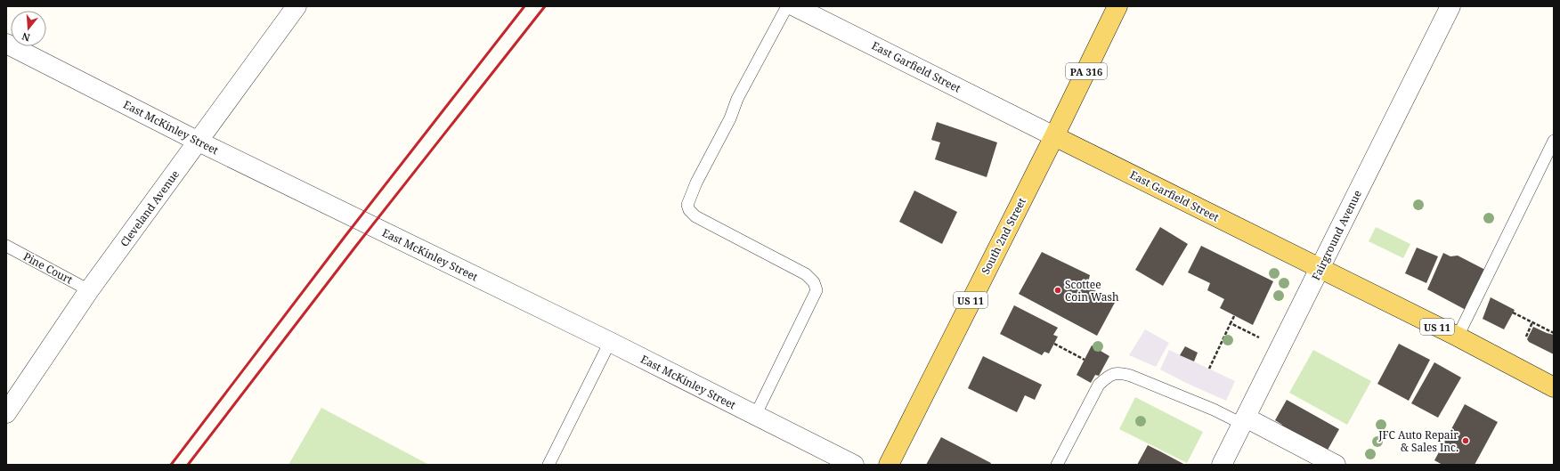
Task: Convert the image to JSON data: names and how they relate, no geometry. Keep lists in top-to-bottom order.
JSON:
{
  "streets": {
    "main road": [
      "East Garfield Street",
      "PA 316",
      "South 2nd Street",
      "US 11"
    ],
    "street": ["East McKinley Street", "Cleveland Avenue", "Fairground Avenue"],
    "lane": ["Pine Court"]
  },
  "crossings": [
    ["East Garfield Street", "Fairground Avenue"],
    ["East Garfield Street", "South 2nd Street"],
    ["East McKinley Street", "Cleveland Avenue"],
    ["Cleveland Avenue", "Pine Court"]
  ],
  "places": ["Scottee Coin Wash", "JFC Auto Repair & Sales Inc."],
  "north": "bottom"
}
